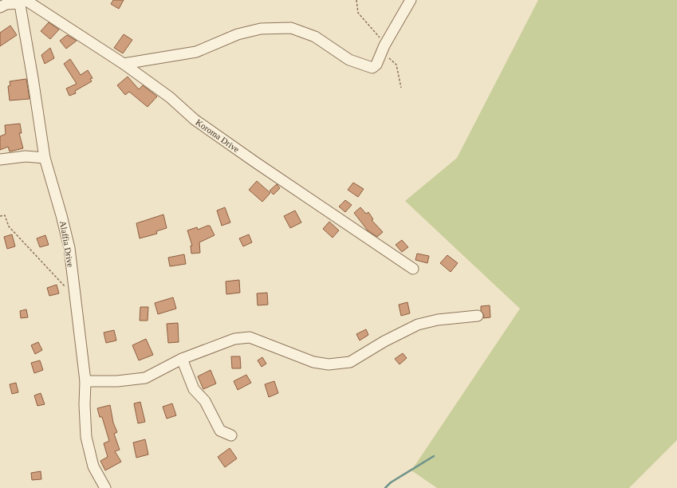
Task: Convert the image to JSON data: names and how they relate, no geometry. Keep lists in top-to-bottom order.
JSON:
{
  "streets": {
    "street": ["Koroma Drive", "Alaffia Drive"]
  },
  "crossings": [
    ["Koroma Drive", "Alaffia Drive"]
  ]
}
